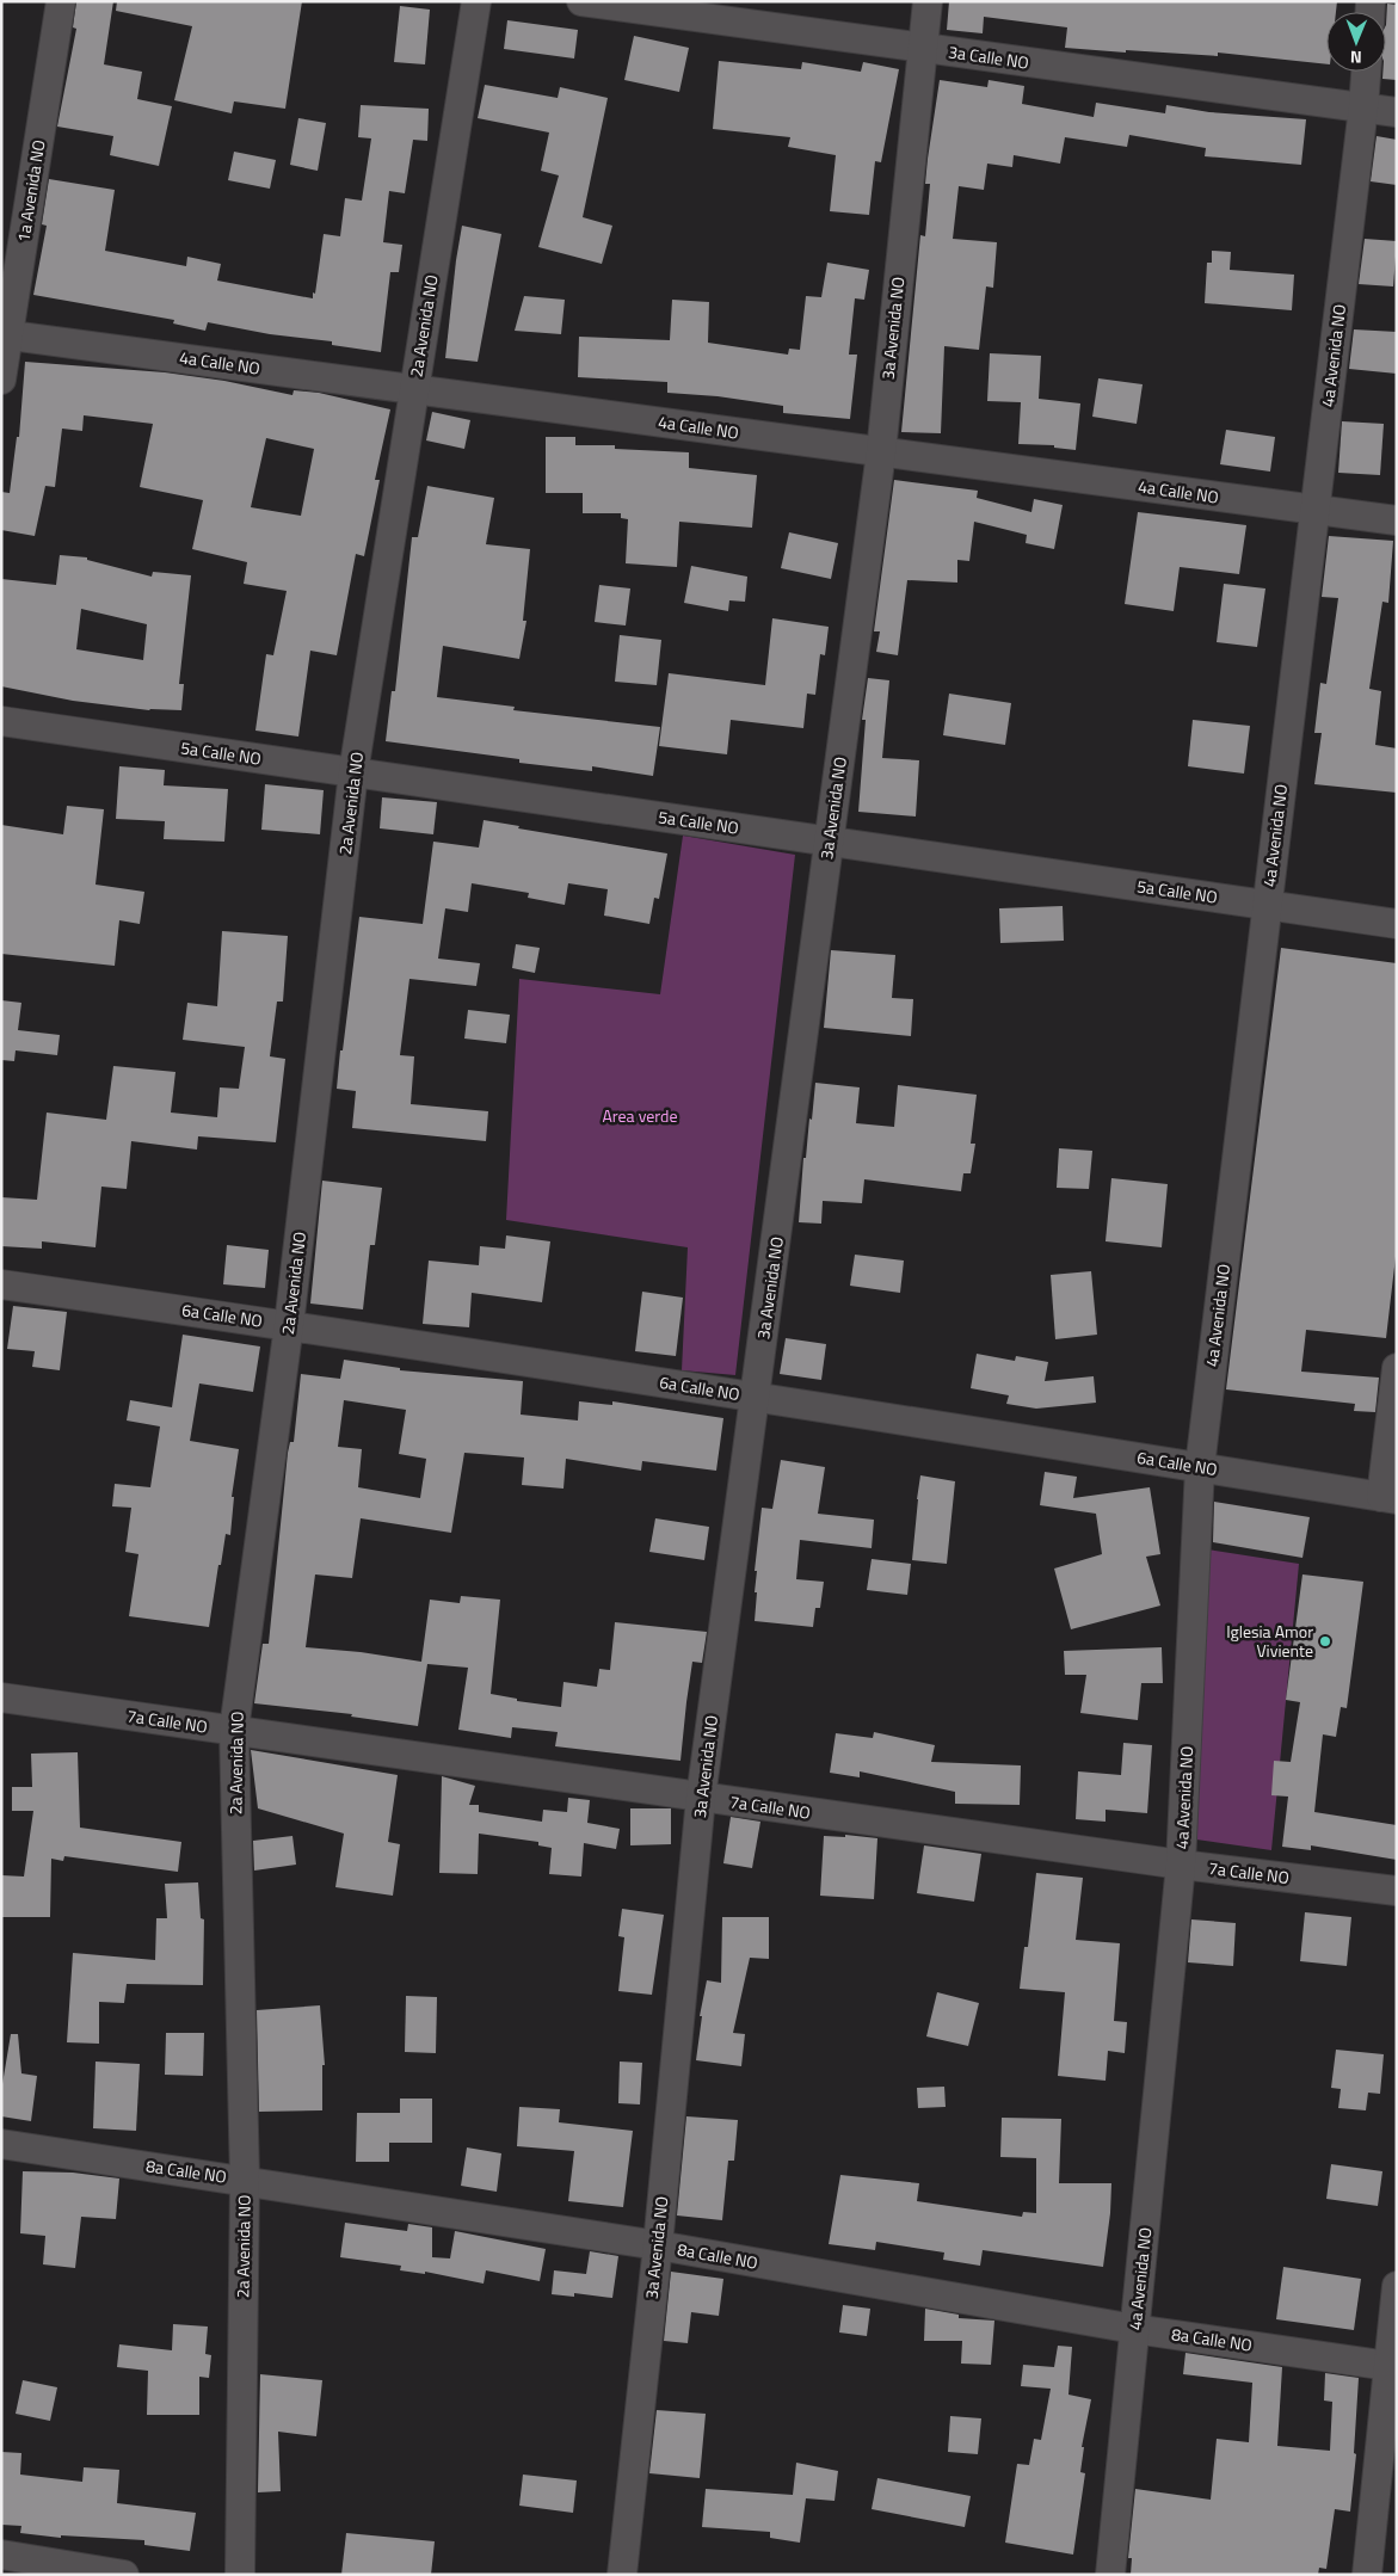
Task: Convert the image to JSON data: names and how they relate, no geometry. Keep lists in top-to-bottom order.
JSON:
{
  "streets": {
    "street": [
      "3a Calle NO",
      "1a Avenida NO",
      "2a Avenida NO",
      "3a Avenida NO",
      "4a Avenida NO",
      "4a Calle NO",
      "5a Calle NO",
      "6a Calle NO",
      "7a Calle NO",
      "8a Calle NO"
    ]
  },
  "crossings": [
    ["3a Calle NO", "3a Avenida NO"],
    ["3a Calle NO", "4a Avenida NO"],
    ["1a Avenida NO", "4a Calle NO"],
    ["2a Avenida NO", "4a Calle NO"],
    ["2a Avenida NO", "5a Calle NO"],
    ["2a Avenida NO", "6a Calle NO"],
    ["2a Avenida NO", "7a Calle NO"],
    ["2a Avenida NO", "8a Calle NO"],
    ["3a Avenida NO", "4a Calle NO"],
    ["3a Avenida NO", "5a Calle NO"],
    ["3a Avenida NO", "6a Calle NO"],
    ["3a Avenida NO", "7a Calle NO"],
    ["3a Avenida NO", "8a Calle NO"],
    ["4a Avenida NO", "4a Calle NO"],
    ["4a Avenida NO", "5a Calle NO"],
    ["4a Avenida NO", "6a Calle NO"],
    ["4a Avenida NO", "7a Calle NO"],
    ["4a Avenida NO", "8a Calle NO"]
  ],
  "parks": ["Area verde"],
  "places": ["Iglesia Amor Viviente"],
  "north": "bottom"
}
